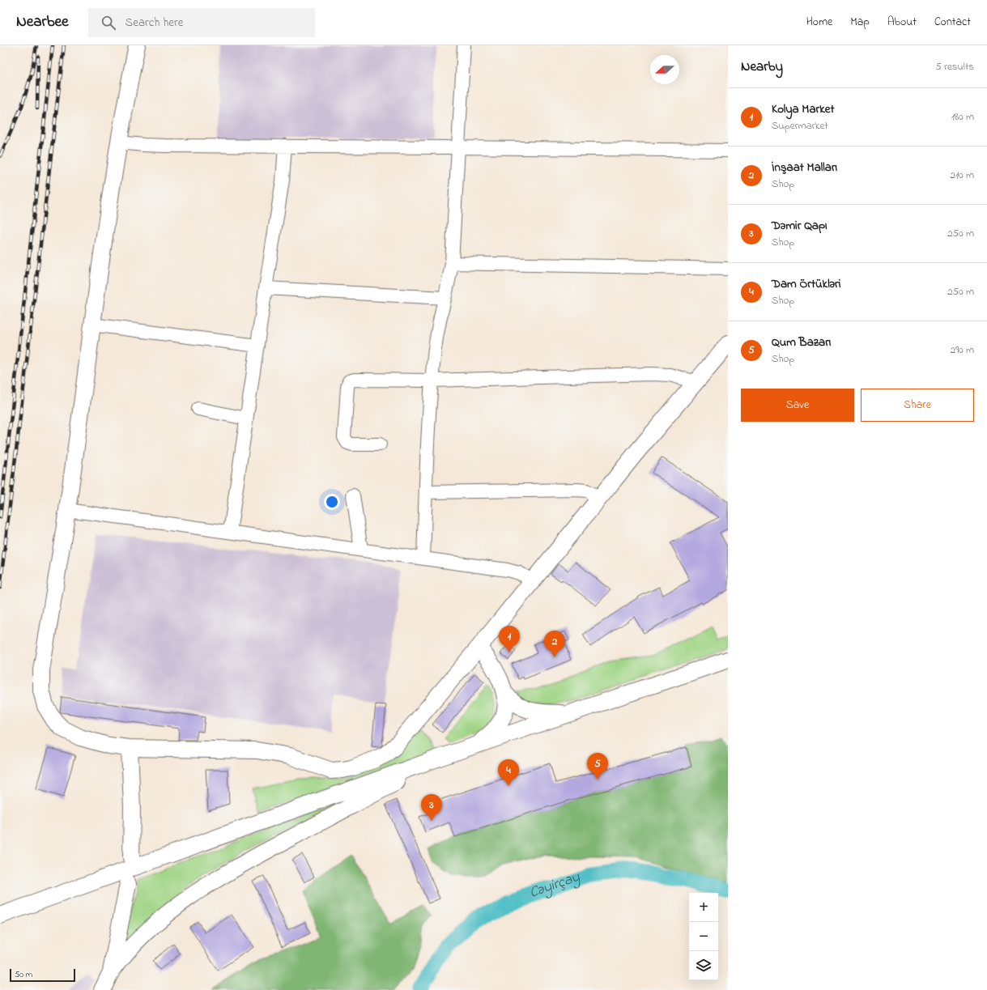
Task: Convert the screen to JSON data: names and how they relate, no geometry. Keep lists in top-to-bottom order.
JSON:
{
  "water": ["Cəyirçay"],
  "scale_bar": "50 m",
  "north": "left",
  "page": {
    "header": "Nearbee",
    "search": "Search here",
    "nav": [
      "Home",
      "Map",
      "About",
      "Contact"
    ],
    "heading": ["Nearby", "5 results"],
    "list": [
      {
        "mark": "1",
        "name": "Kolya Market",
        "note": "Supermarket",
        "value": "180 m"
      },
      {
        "mark": "2",
        "name": "İnşaat Malları",
        "note": "Shop",
        "value": "210 m"
      },
      {
        "mark": "3",
        "name": "Dəmir Qapı",
        "note": "Shop",
        "value": "250 m"
      },
      {
        "mark": "4",
        "name": "Dam Örtükləri",
        "note": "Shop",
        "value": "250 m"
      },
      {
        "mark": "5",
        "name": "Qum Bazarı",
        "note": "Shop",
        "value": "290 m"
      }
    ],
    "buttons": ["Save", "Share"],
    "pins": [
      "1",
      "2",
      "5",
      "4",
      "3"
    ],
    "map_buttons": ["+", "−"],
    "scale": "50 m"
  }
}
